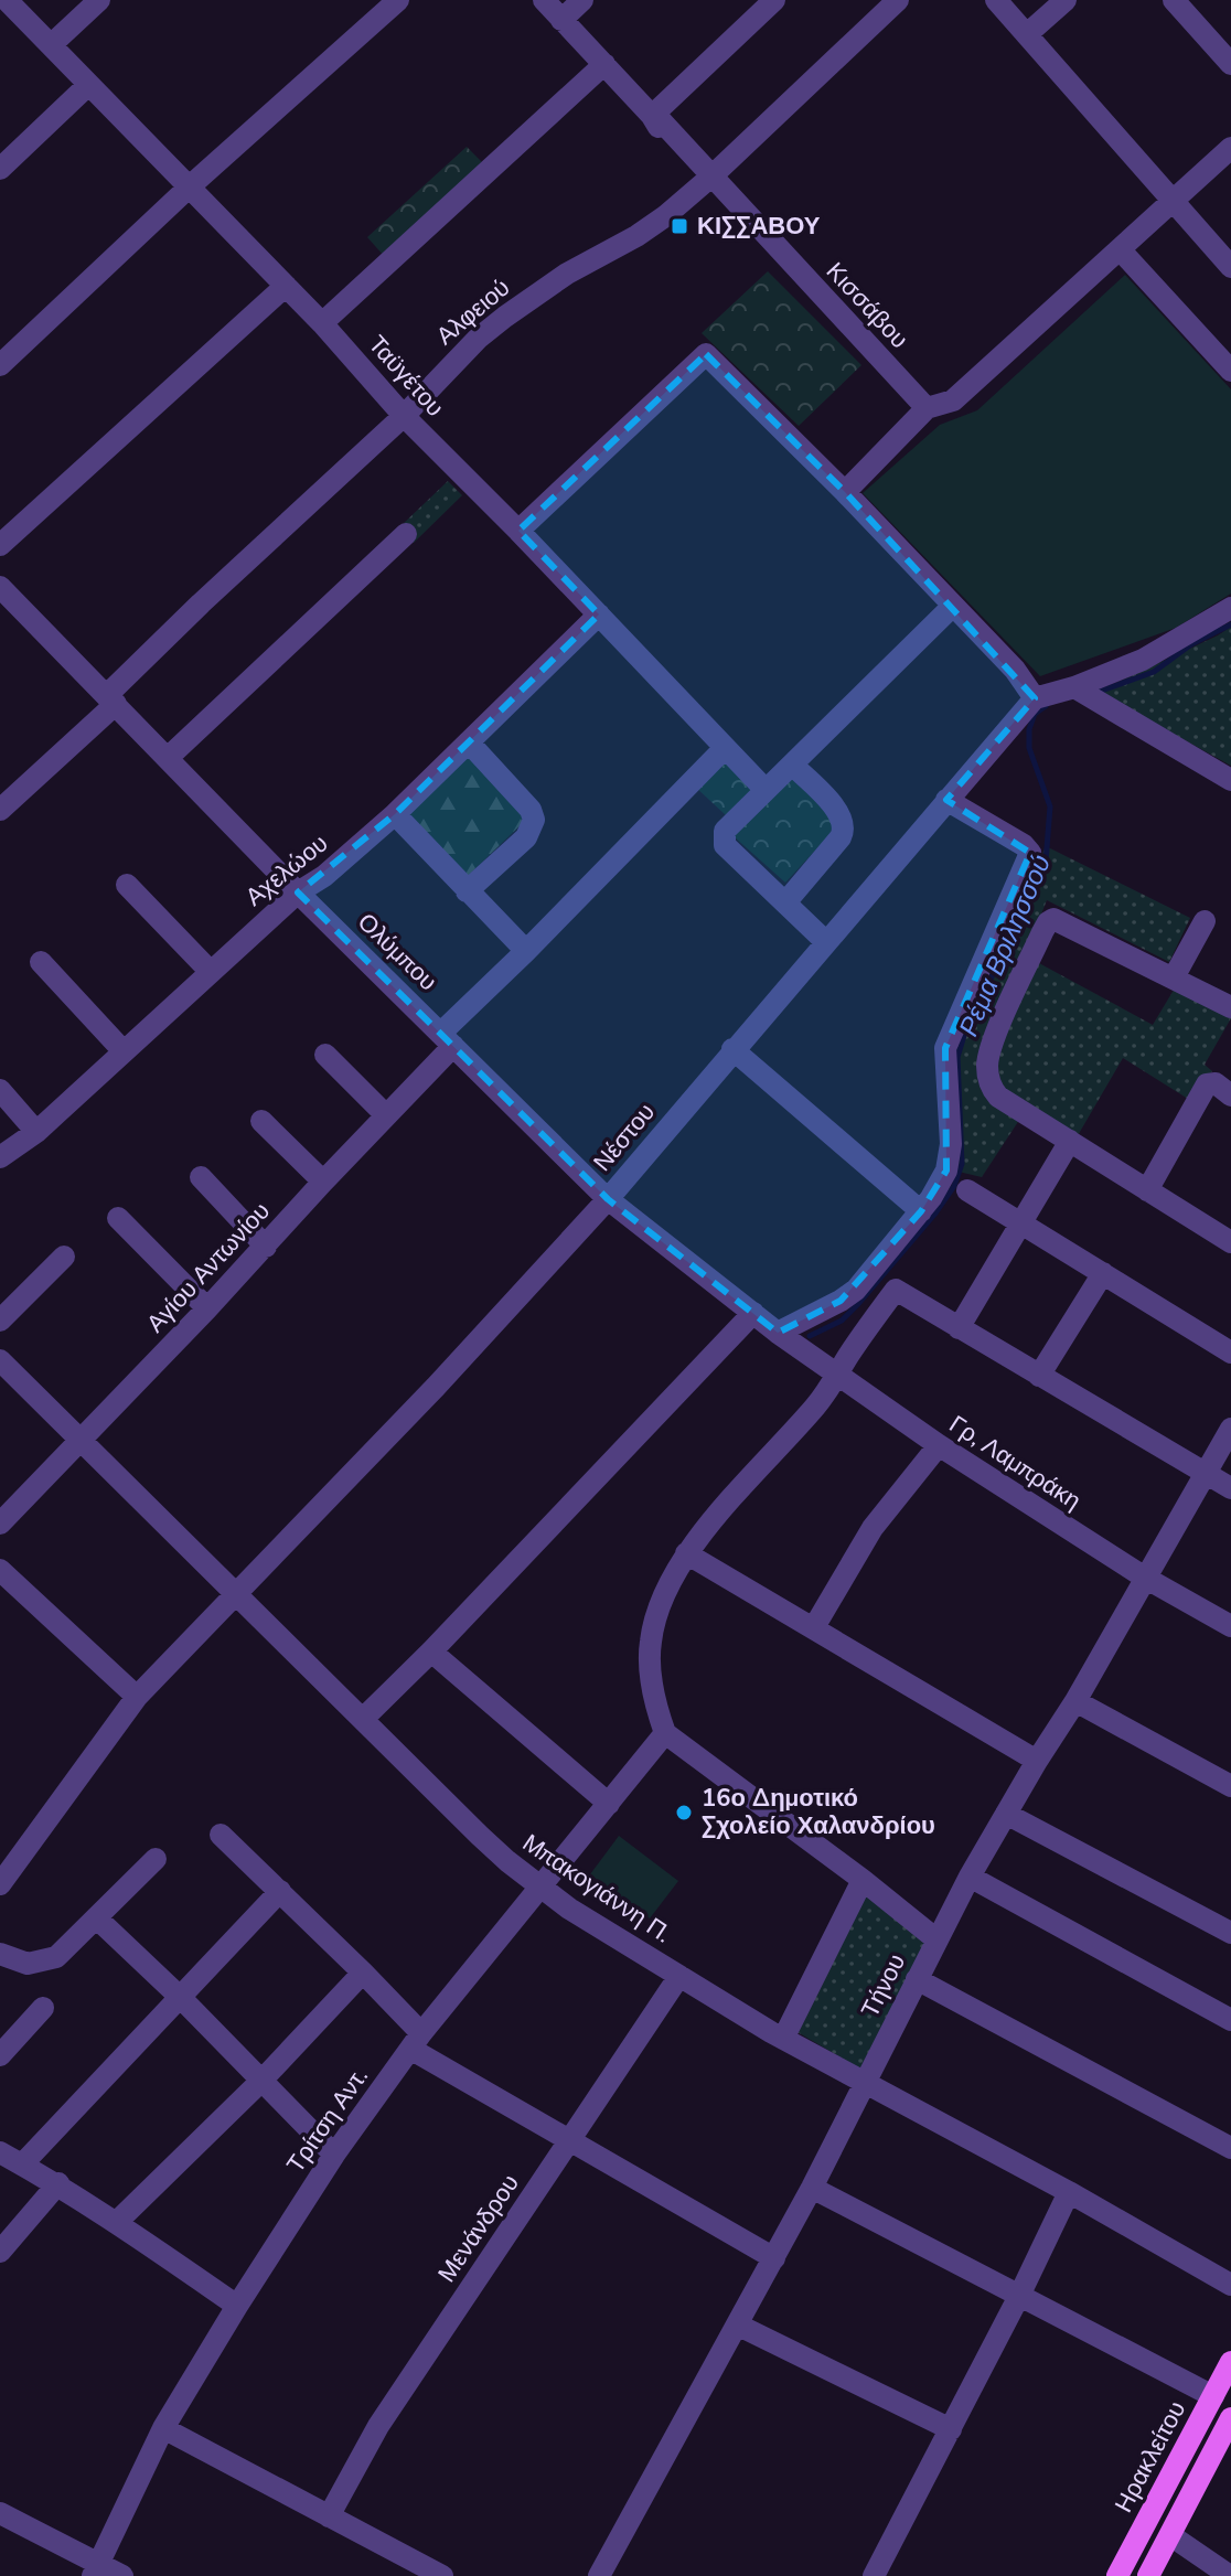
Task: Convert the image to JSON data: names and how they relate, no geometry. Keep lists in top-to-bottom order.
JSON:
{
  "streets": {
    "main road": ["Ηρακλείτου"],
    "street": [
      "Κισσάβου",
      "Αλφειού",
      "Ταϋγέτου",
      "Αχελώου",
      "Ολύμπου",
      "Νέστου",
      "Αγίου Αντωνίου",
      "Γρ, Λαμπράκη",
      "Μπακογιάννη Π.",
      "Τήνου",
      "Τρίτση Αντ.",
      "Μενάνδρου"
    ]
  },
  "crossings": [
    ["Κισσάβου", "Αλφειού"],
    ["Αλφειού", "Ταϋγέτου"],
    ["Αλφειού", "Ολύμπου"],
    ["Ταϋγέτου", "Αχελώου"],
    ["Ταϋγέτου", "Αγίου Αντωνίου"],
    ["Αχελώου", "Ολύμπου"],
    ["Ολύμπου", "Νέστου"],
    ["Ολύμπου", "Αγίου Αντωνίου"],
    ["Ολύμπου", "Γρ, Λαμπράκη"],
    ["Νέστου", "Μπακογιάννη Π."],
    ["Αγίου Αντωνίου", "Μπακογιάννη Π."],
    ["Γρ, Λαμπράκη", "Τήνου"],
    ["Μπακογιάννη Π.", "Τήνου"],
    ["Μπακογιάννη Π.", "Τρίτση Αντ."],
    ["Μπακογιάννη Π.", "Μενάνδρου"]
  ],
  "water": ["Ρέμα Βριλησσού"],
  "places": {
    "transit": ["ΚΙΣΣΑΒΟΥ"],
    "other": ["16ο Δημοτικό Σχολείο Χαλανδρίου"]
  }
}
